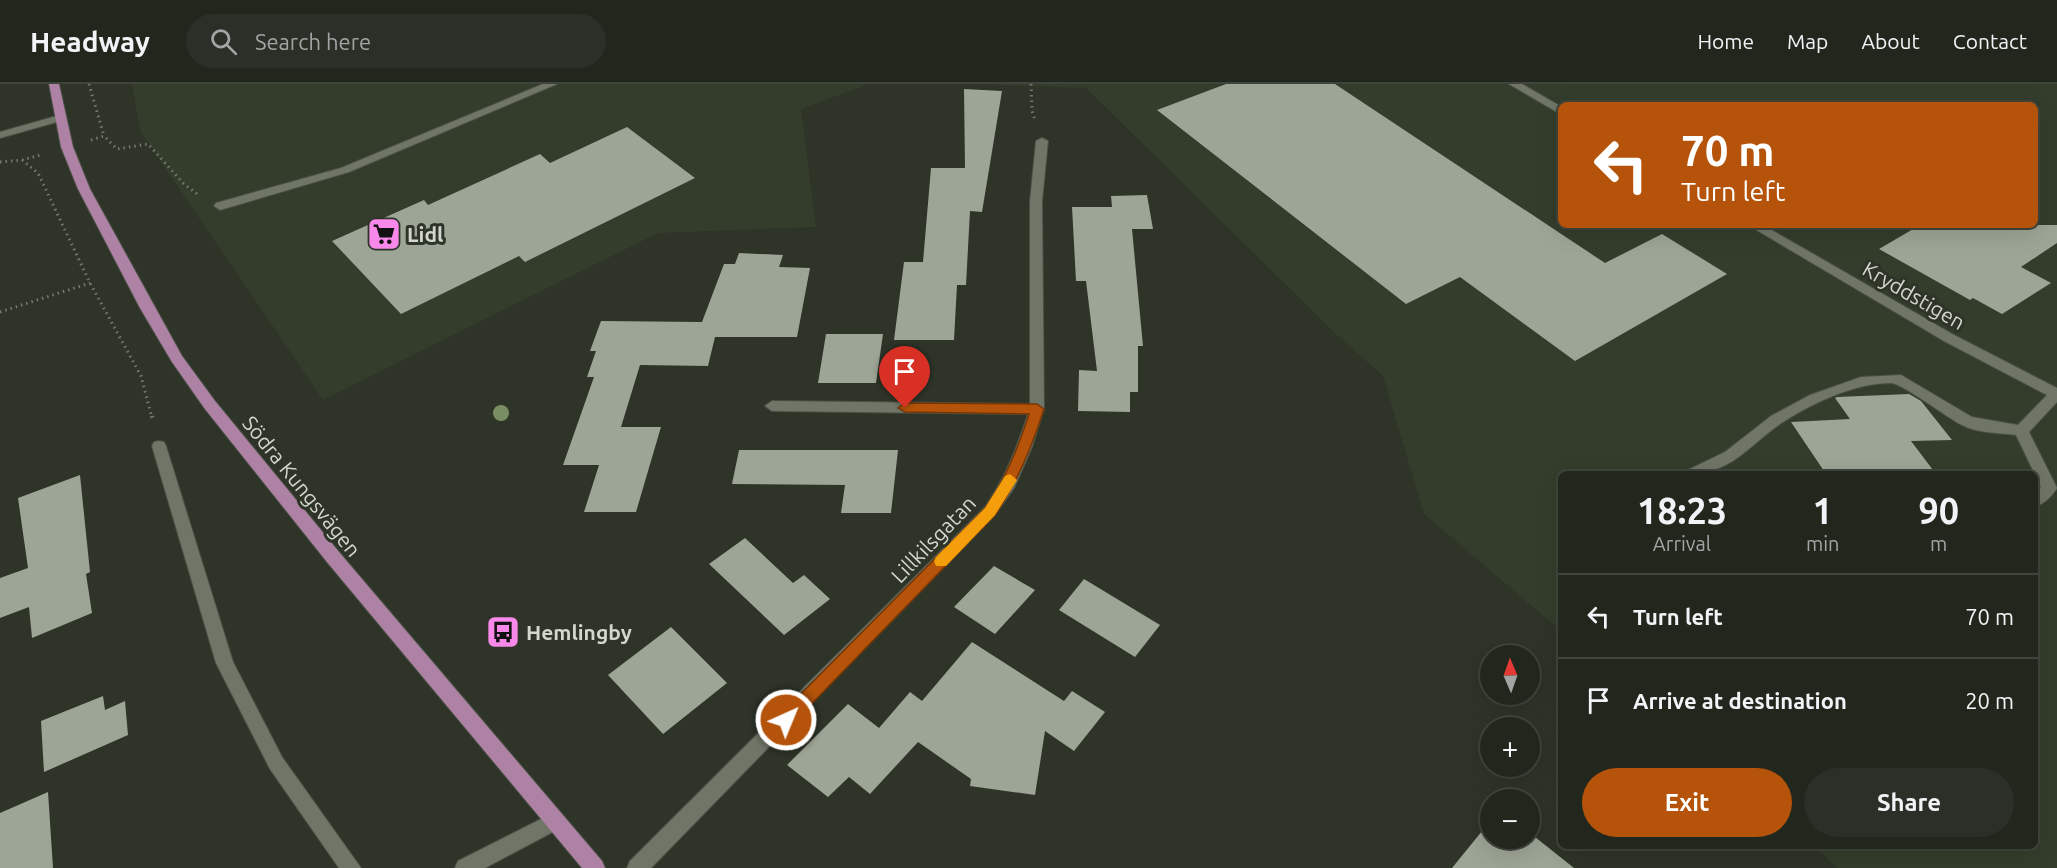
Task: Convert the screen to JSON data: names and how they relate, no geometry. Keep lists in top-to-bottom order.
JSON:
{
  "streets": {
    "main road": ["Södra Kungsvägen"],
    "street": ["Kryddstigen", "Lillkilsgatan"]
  },
  "places": {
    "supermarket": ["Lidl"],
    "bus stop": ["Hemlingby"]
  },
  "north": "top",
  "page": {
    "header": "Headway",
    "search": "Search here",
    "nav": [
      "Home",
      "Map",
      "About",
      "Contact"
    ],
    "turn": ["70 m", "Turn left"],
    "eta": [
      "18:23",
      "Arrival",
      "1",
      "min",
      "90",
      "m"
    ],
    "list": [
      {
        "name": "Turn left",
        "value": "70 m"
      },
      {
        "name": "Arrive at destination",
        "value": "20 m"
      }
    ],
    "map_buttons": ["+", "−"],
    "buttons": ["Exit", "Share"]
  }
}
